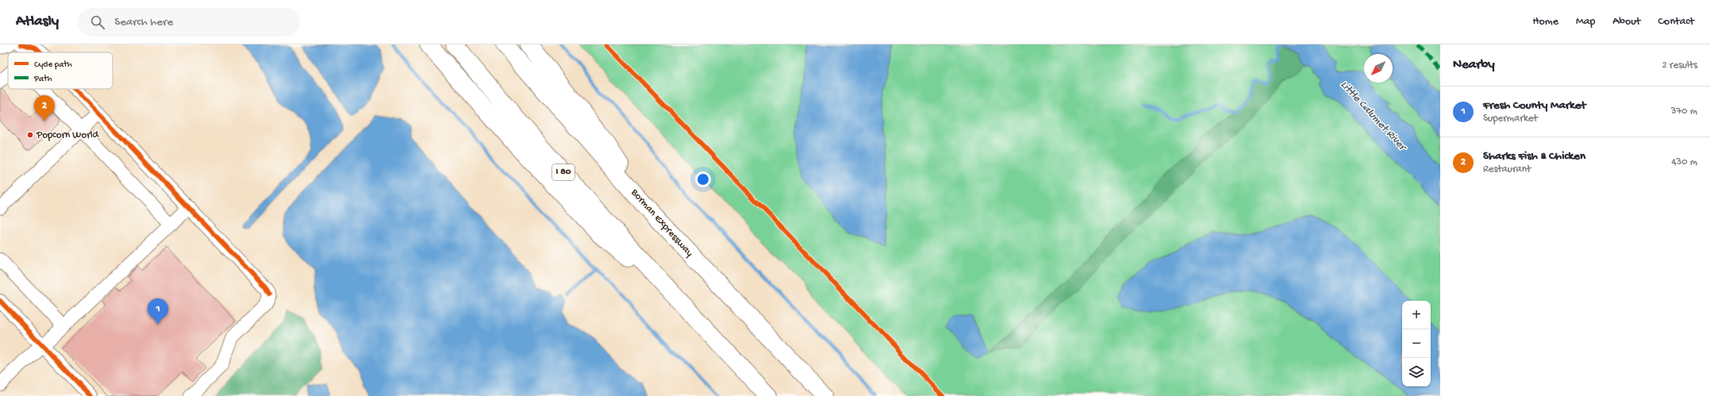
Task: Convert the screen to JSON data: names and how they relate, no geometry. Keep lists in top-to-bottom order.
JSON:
{
  "streets": {
    "highway": ["I 80", "Borman Expressway"]
  },
  "water": ["Little Calumet River"],
  "places": ["Popcorn World"],
  "legend": ["Cycle path", "Path"],
  "north": "bottom left",
  "page": {
    "header": "Atlasly",
    "search": "Search here",
    "nav": [
      "Home",
      "Map",
      "About",
      "Contact"
    ],
    "heading": ["Nearby", "2 results"],
    "list": [
      {
        "mark": "1",
        "name": "Fresh County Market",
        "note": "Supermarket",
        "value": "370 m"
      },
      {
        "mark": "2",
        "name": "Sharks Fish & Chicken",
        "note": "Restaurant",
        "value": "430 m"
      }
    ],
    "pins": ["2", "1"],
    "map_buttons": ["+", "−"]
  }
}
